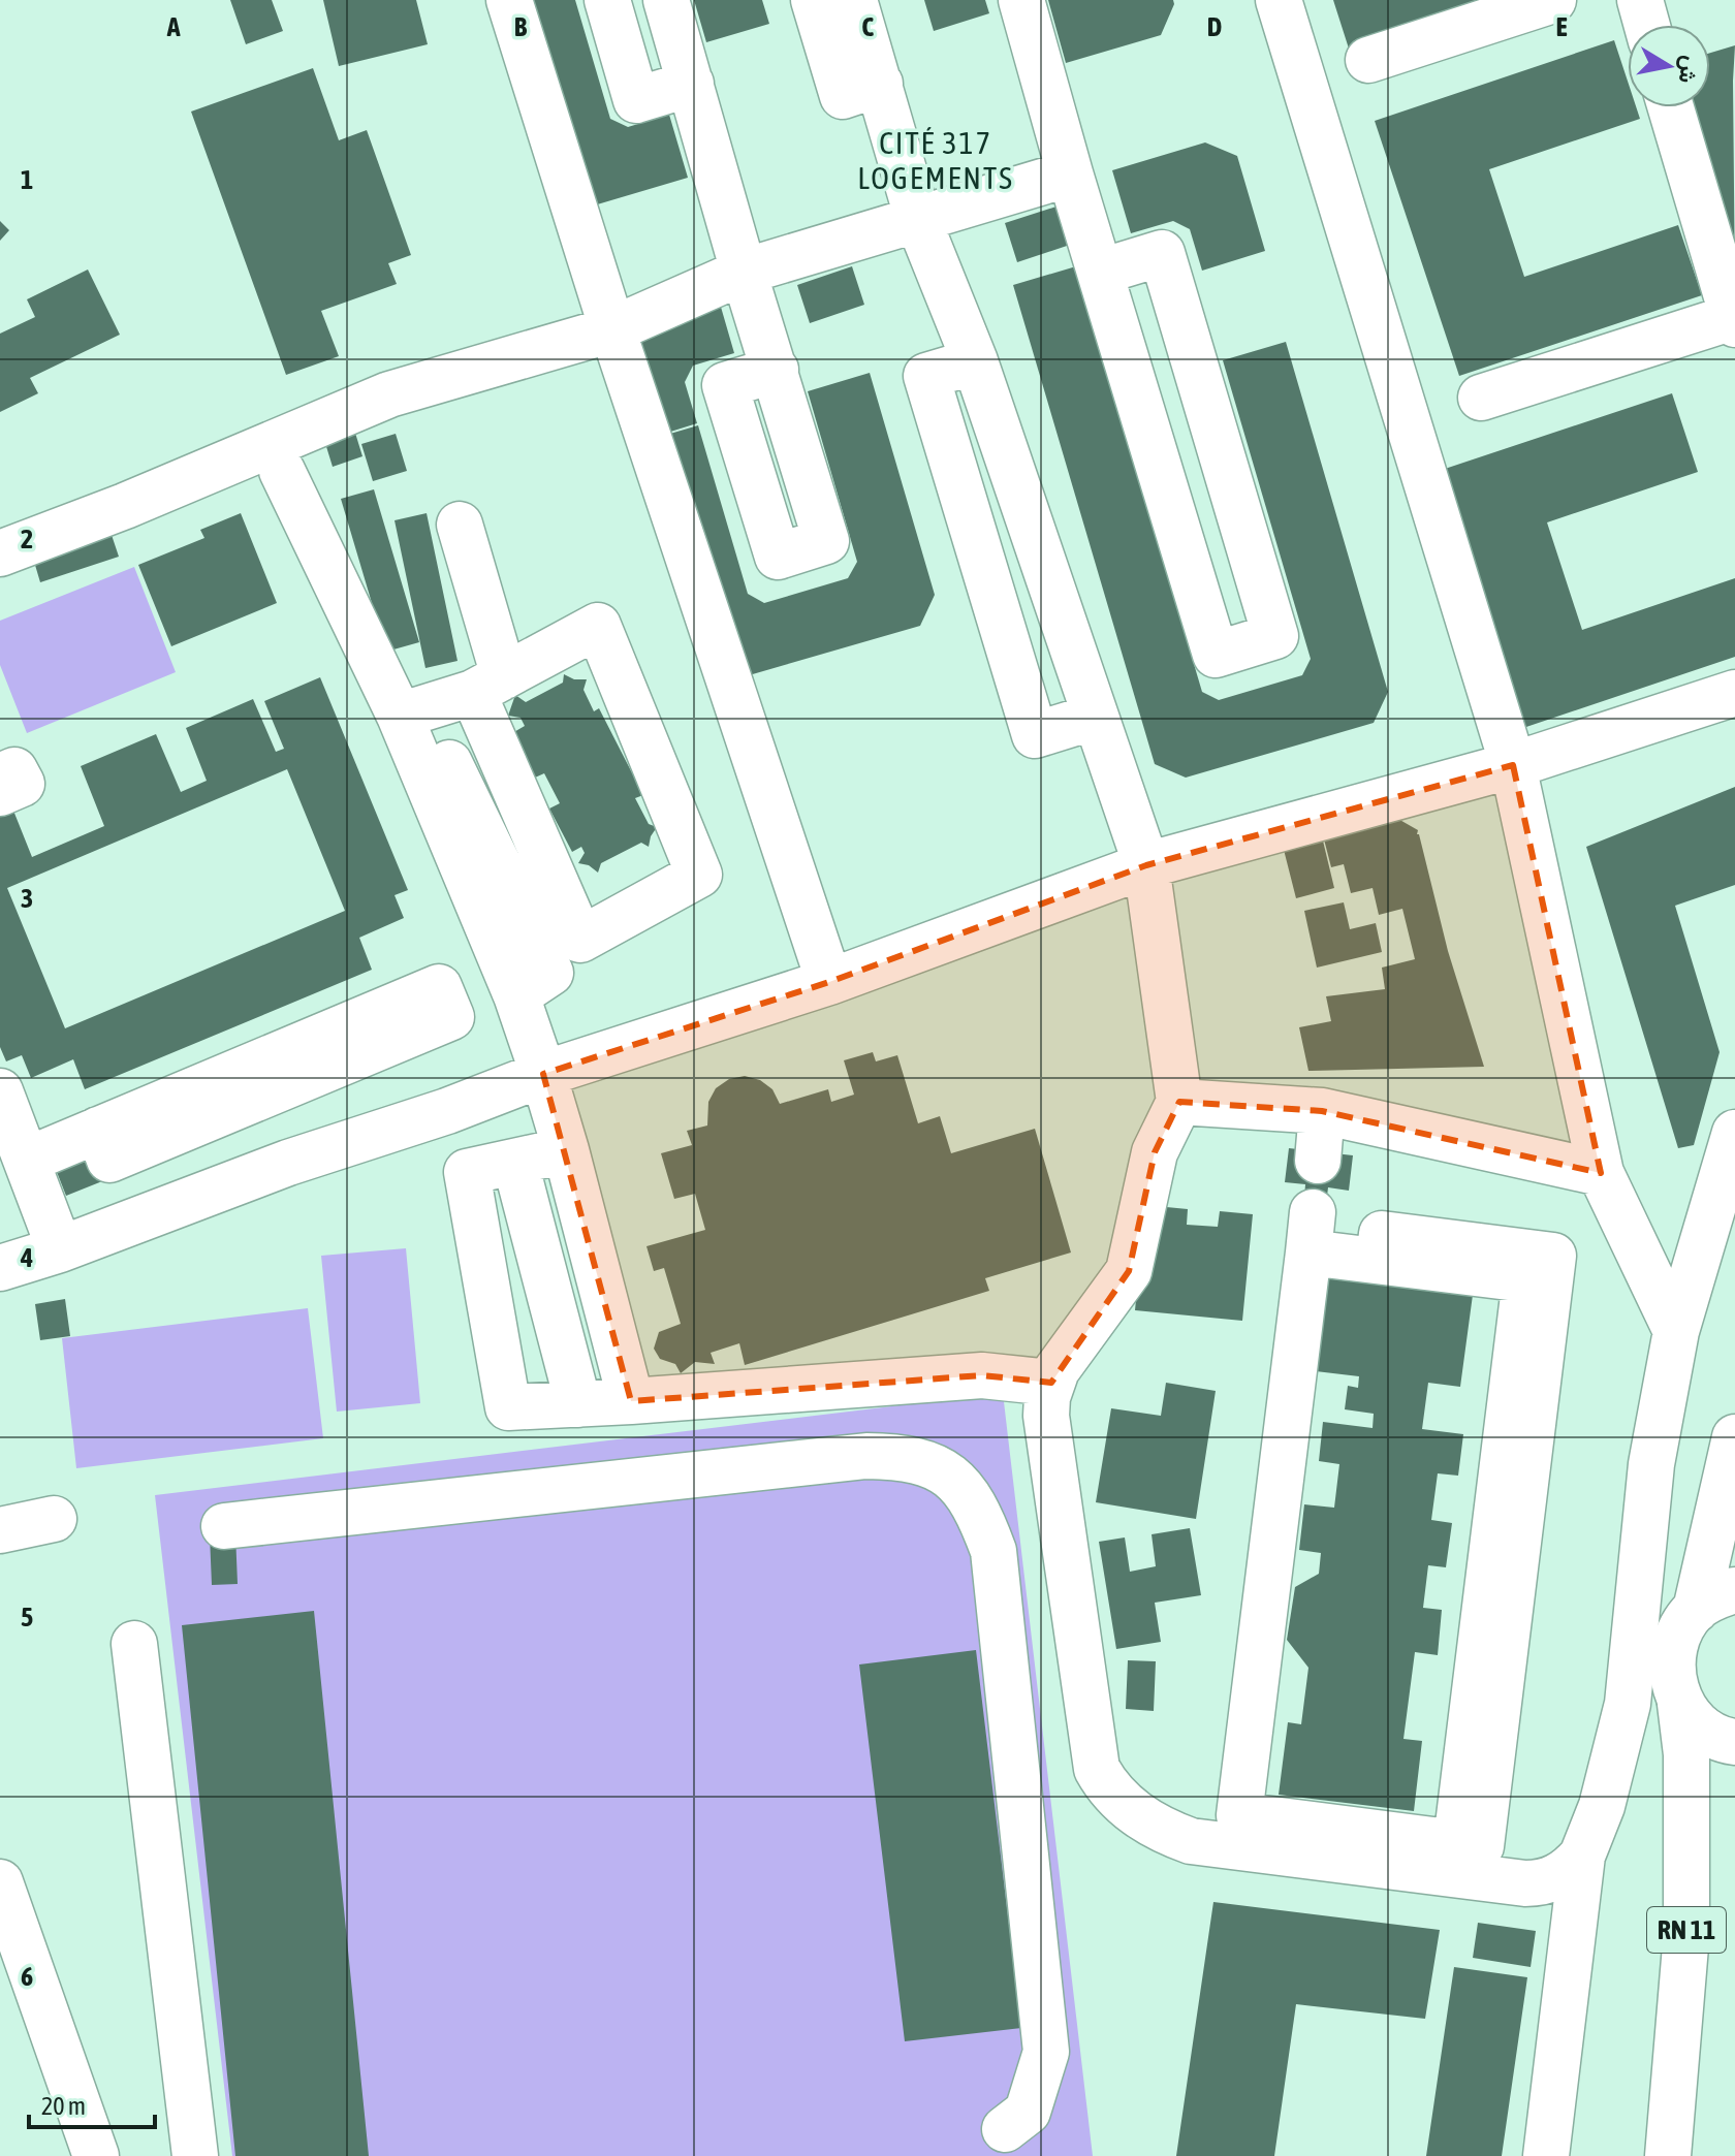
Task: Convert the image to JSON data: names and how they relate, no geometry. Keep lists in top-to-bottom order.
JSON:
{
  "streets": {
    "main road": ["RN 11"]
  },
  "districts": ["CITÉ 317 LOGEMENTS"],
  "scale_bar": "20 m",
  "north": "right",
  "grid": {
    "columns": [
      "A",
      "B",
      "C",
      "D",
      "E"
    ],
    "rows": [
      "1",
      "2",
      "3",
      "4",
      "5",
      "6"
    ]
  }
}
